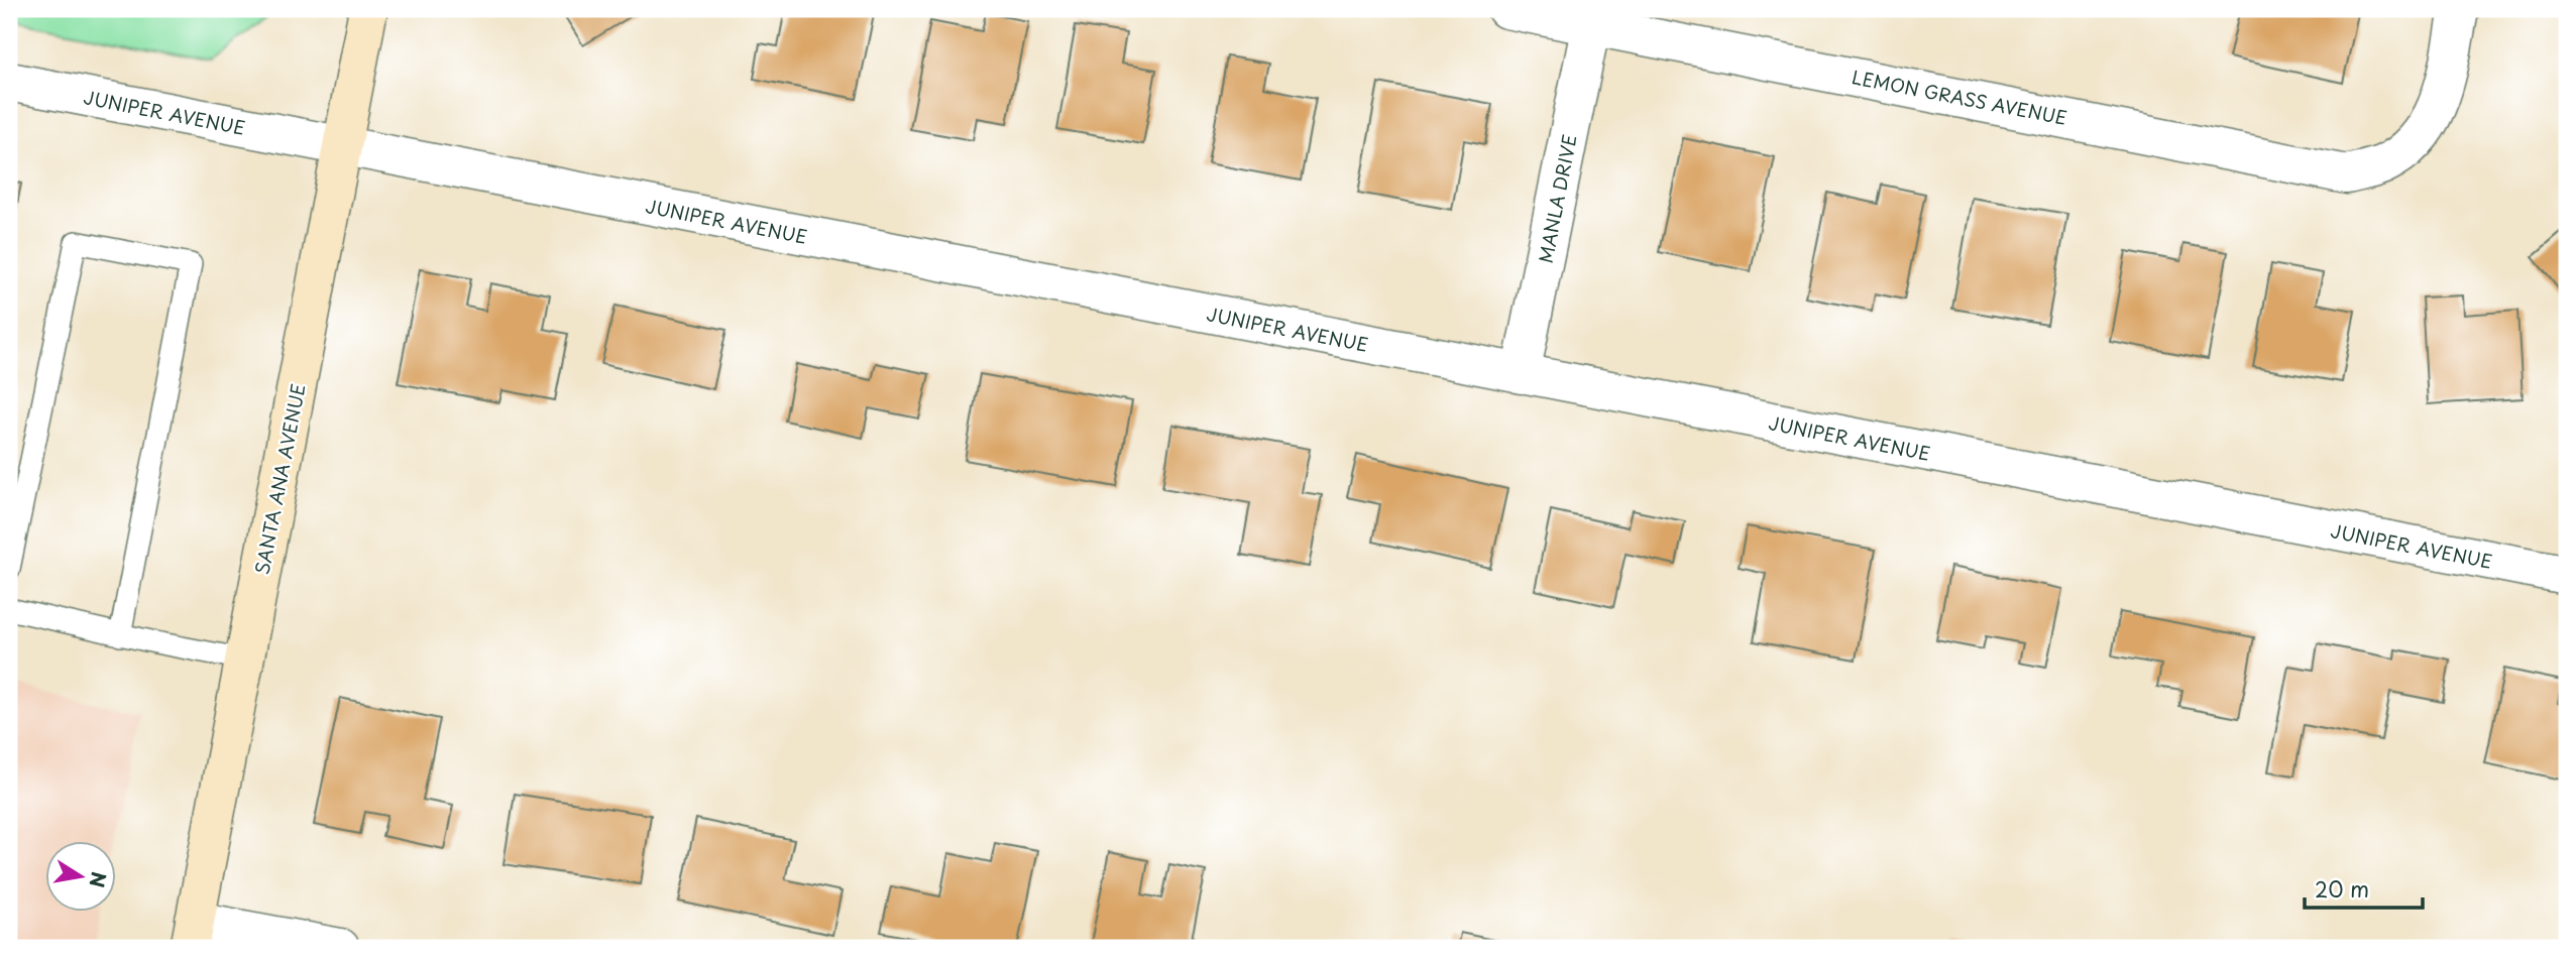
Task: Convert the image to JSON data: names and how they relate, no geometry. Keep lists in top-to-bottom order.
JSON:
{
  "streets": {
    "street": [
      "LEMON GRASS AVENUE",
      "JUNIPER AVENUE",
      "MANLA DRIVE",
      "SANTA ANA AVENUE"
    ]
  },
  "crossings": [
    ["LEMON GRASS AVENUE", "MANLA DRIVE"],
    ["JUNIPER AVENUE", "MANLA DRIVE"],
    ["JUNIPER AVENUE", "SANTA ANA AVENUE"]
  ],
  "scale_bar": "20 m",
  "north": "right"
}
